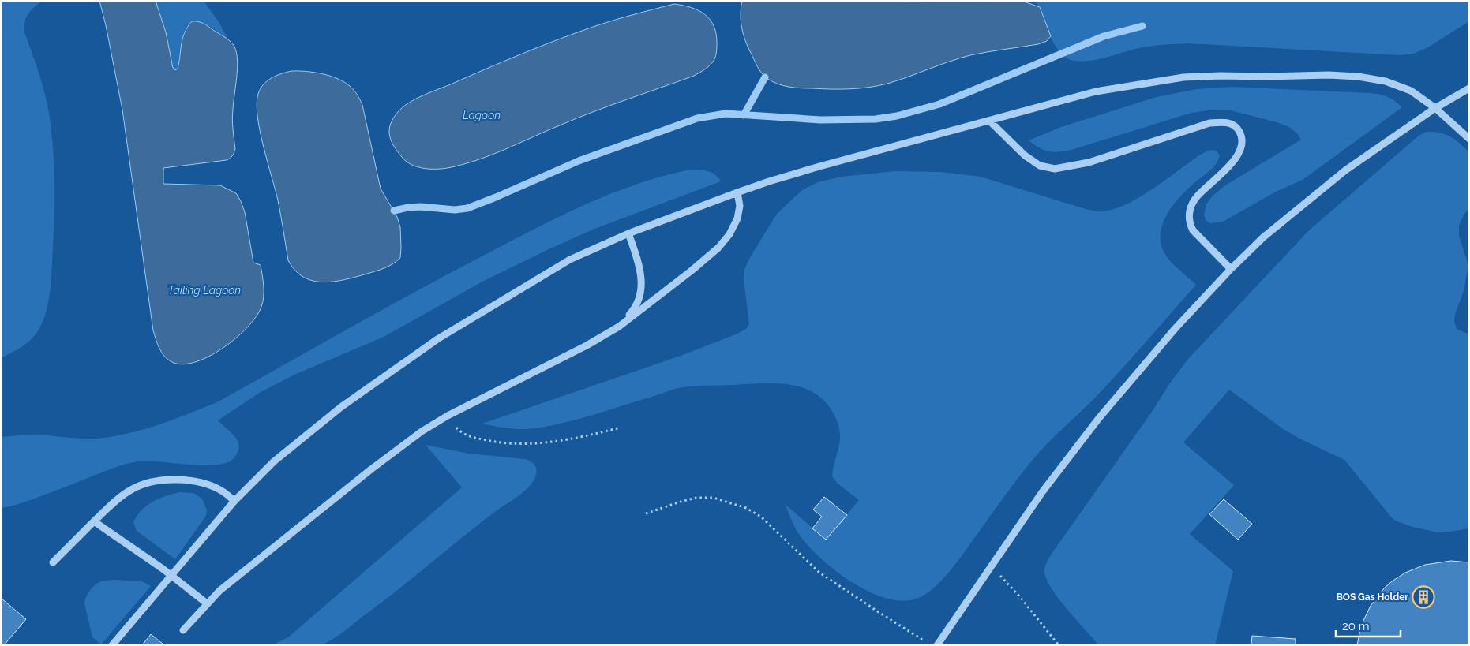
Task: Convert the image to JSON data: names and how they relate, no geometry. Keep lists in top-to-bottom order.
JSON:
{
  "water": ["Lagoon", "Tailing Lagoon"],
  "places": {
    "building": ["BOS Gas Holder"]
  },
  "scale_bar": "20 m"
}
